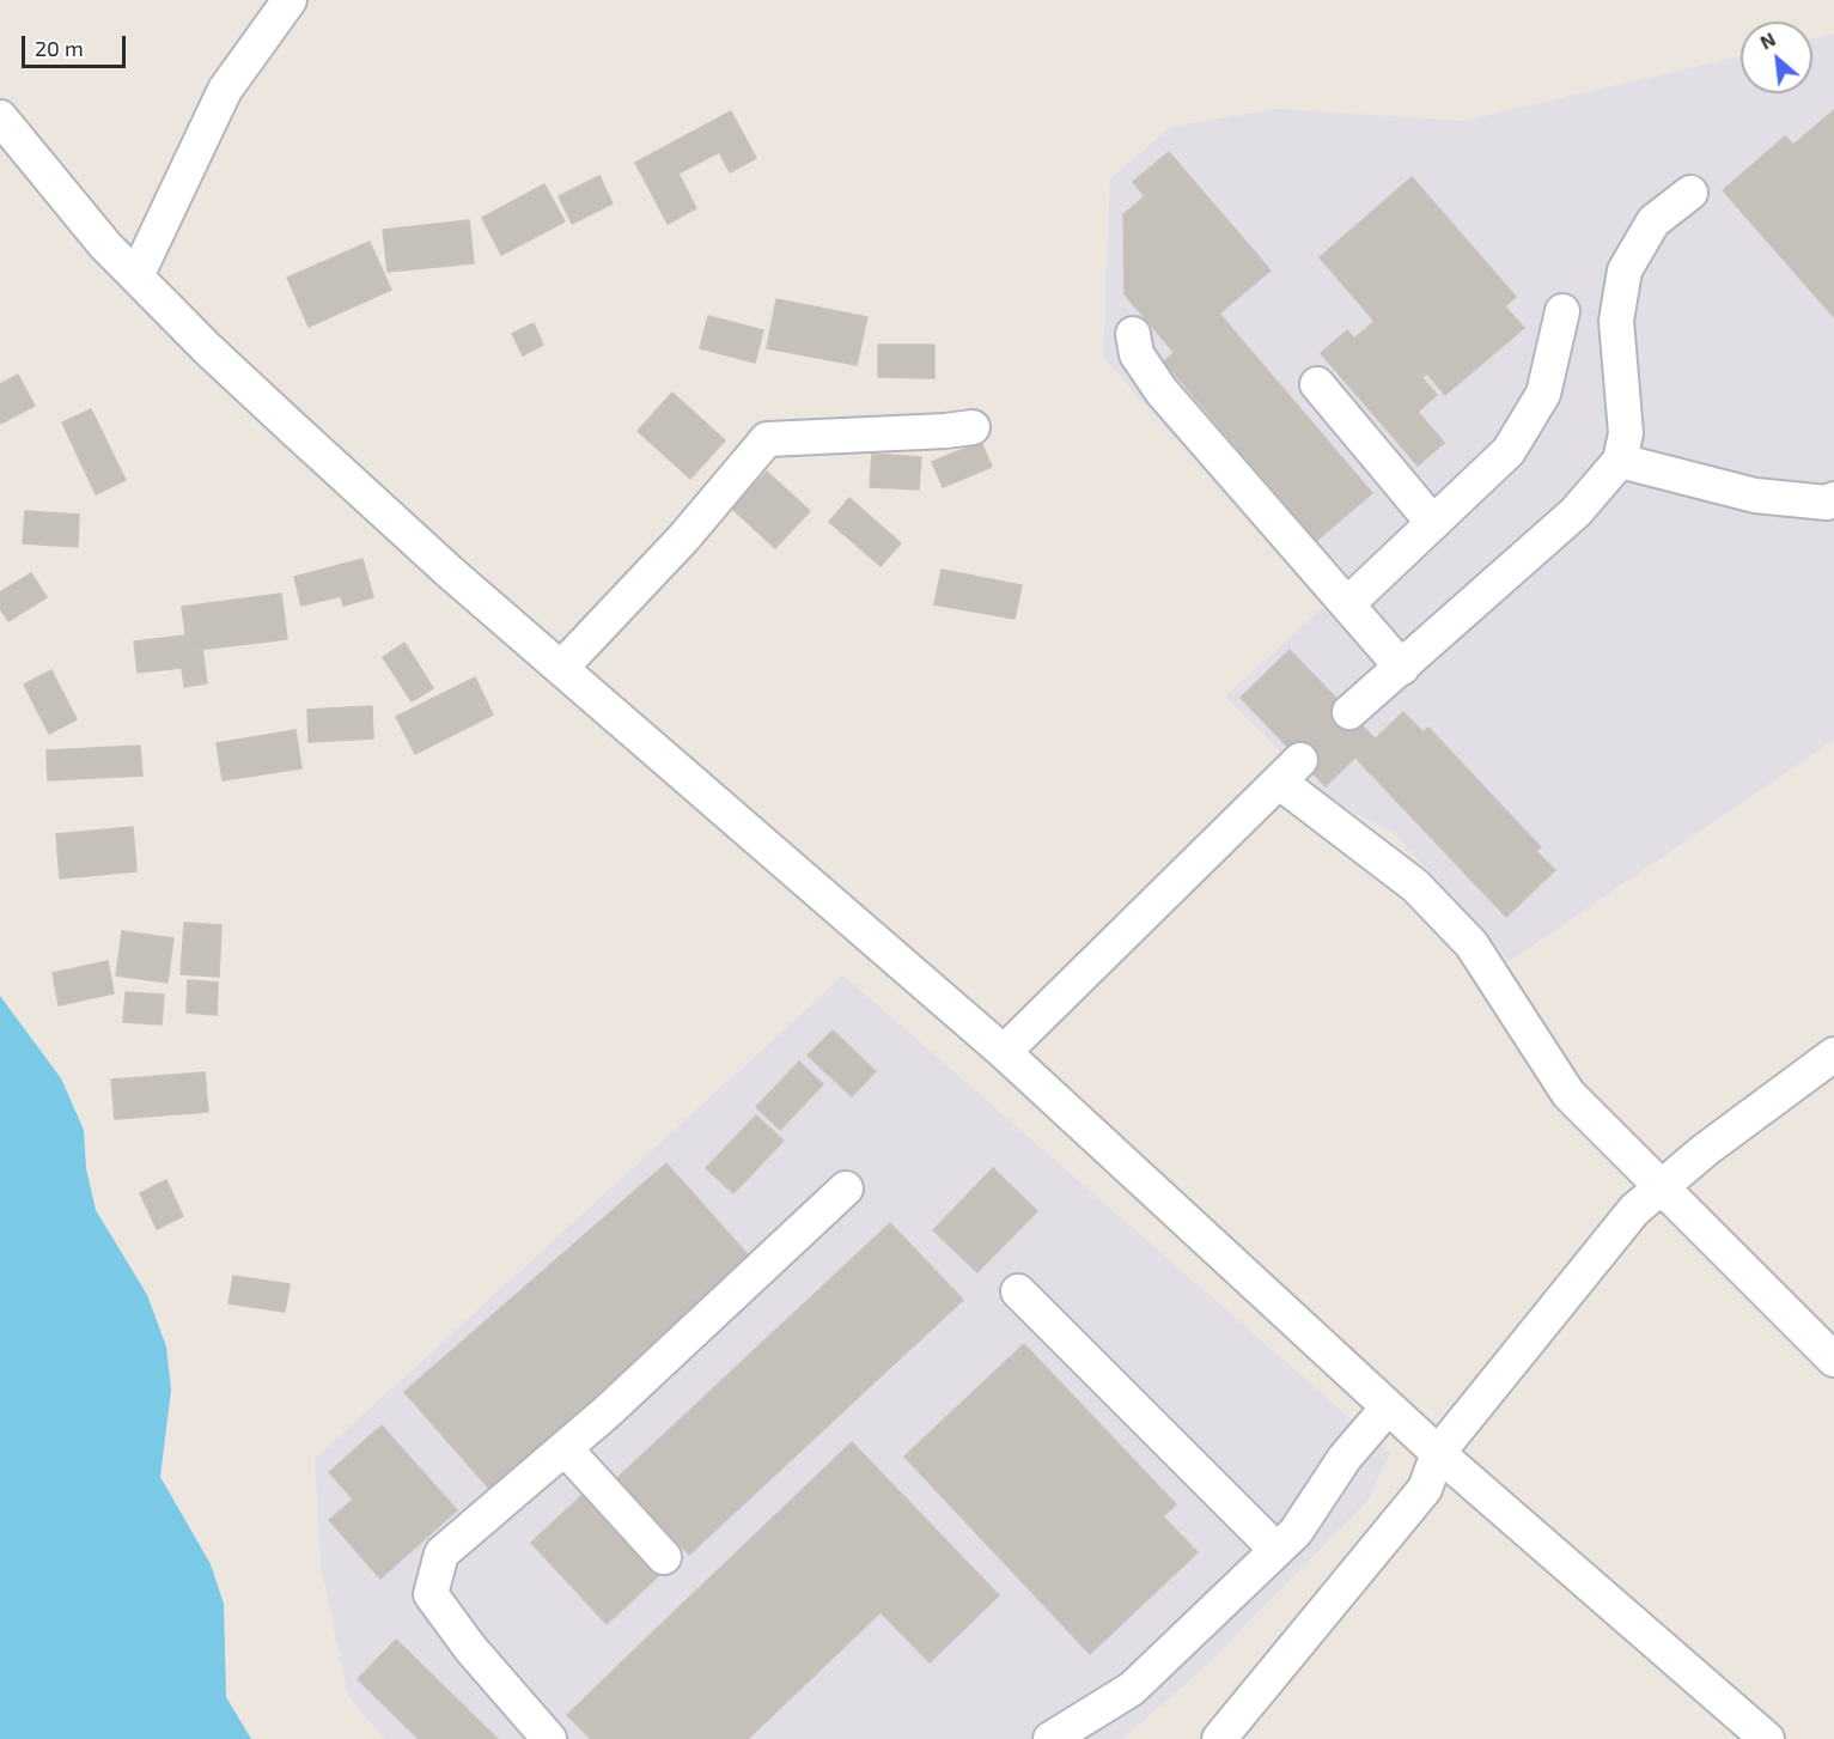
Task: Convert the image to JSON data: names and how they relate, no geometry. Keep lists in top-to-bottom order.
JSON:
{
  "scale_bar": "20 m",
  "north": "top left"
}
